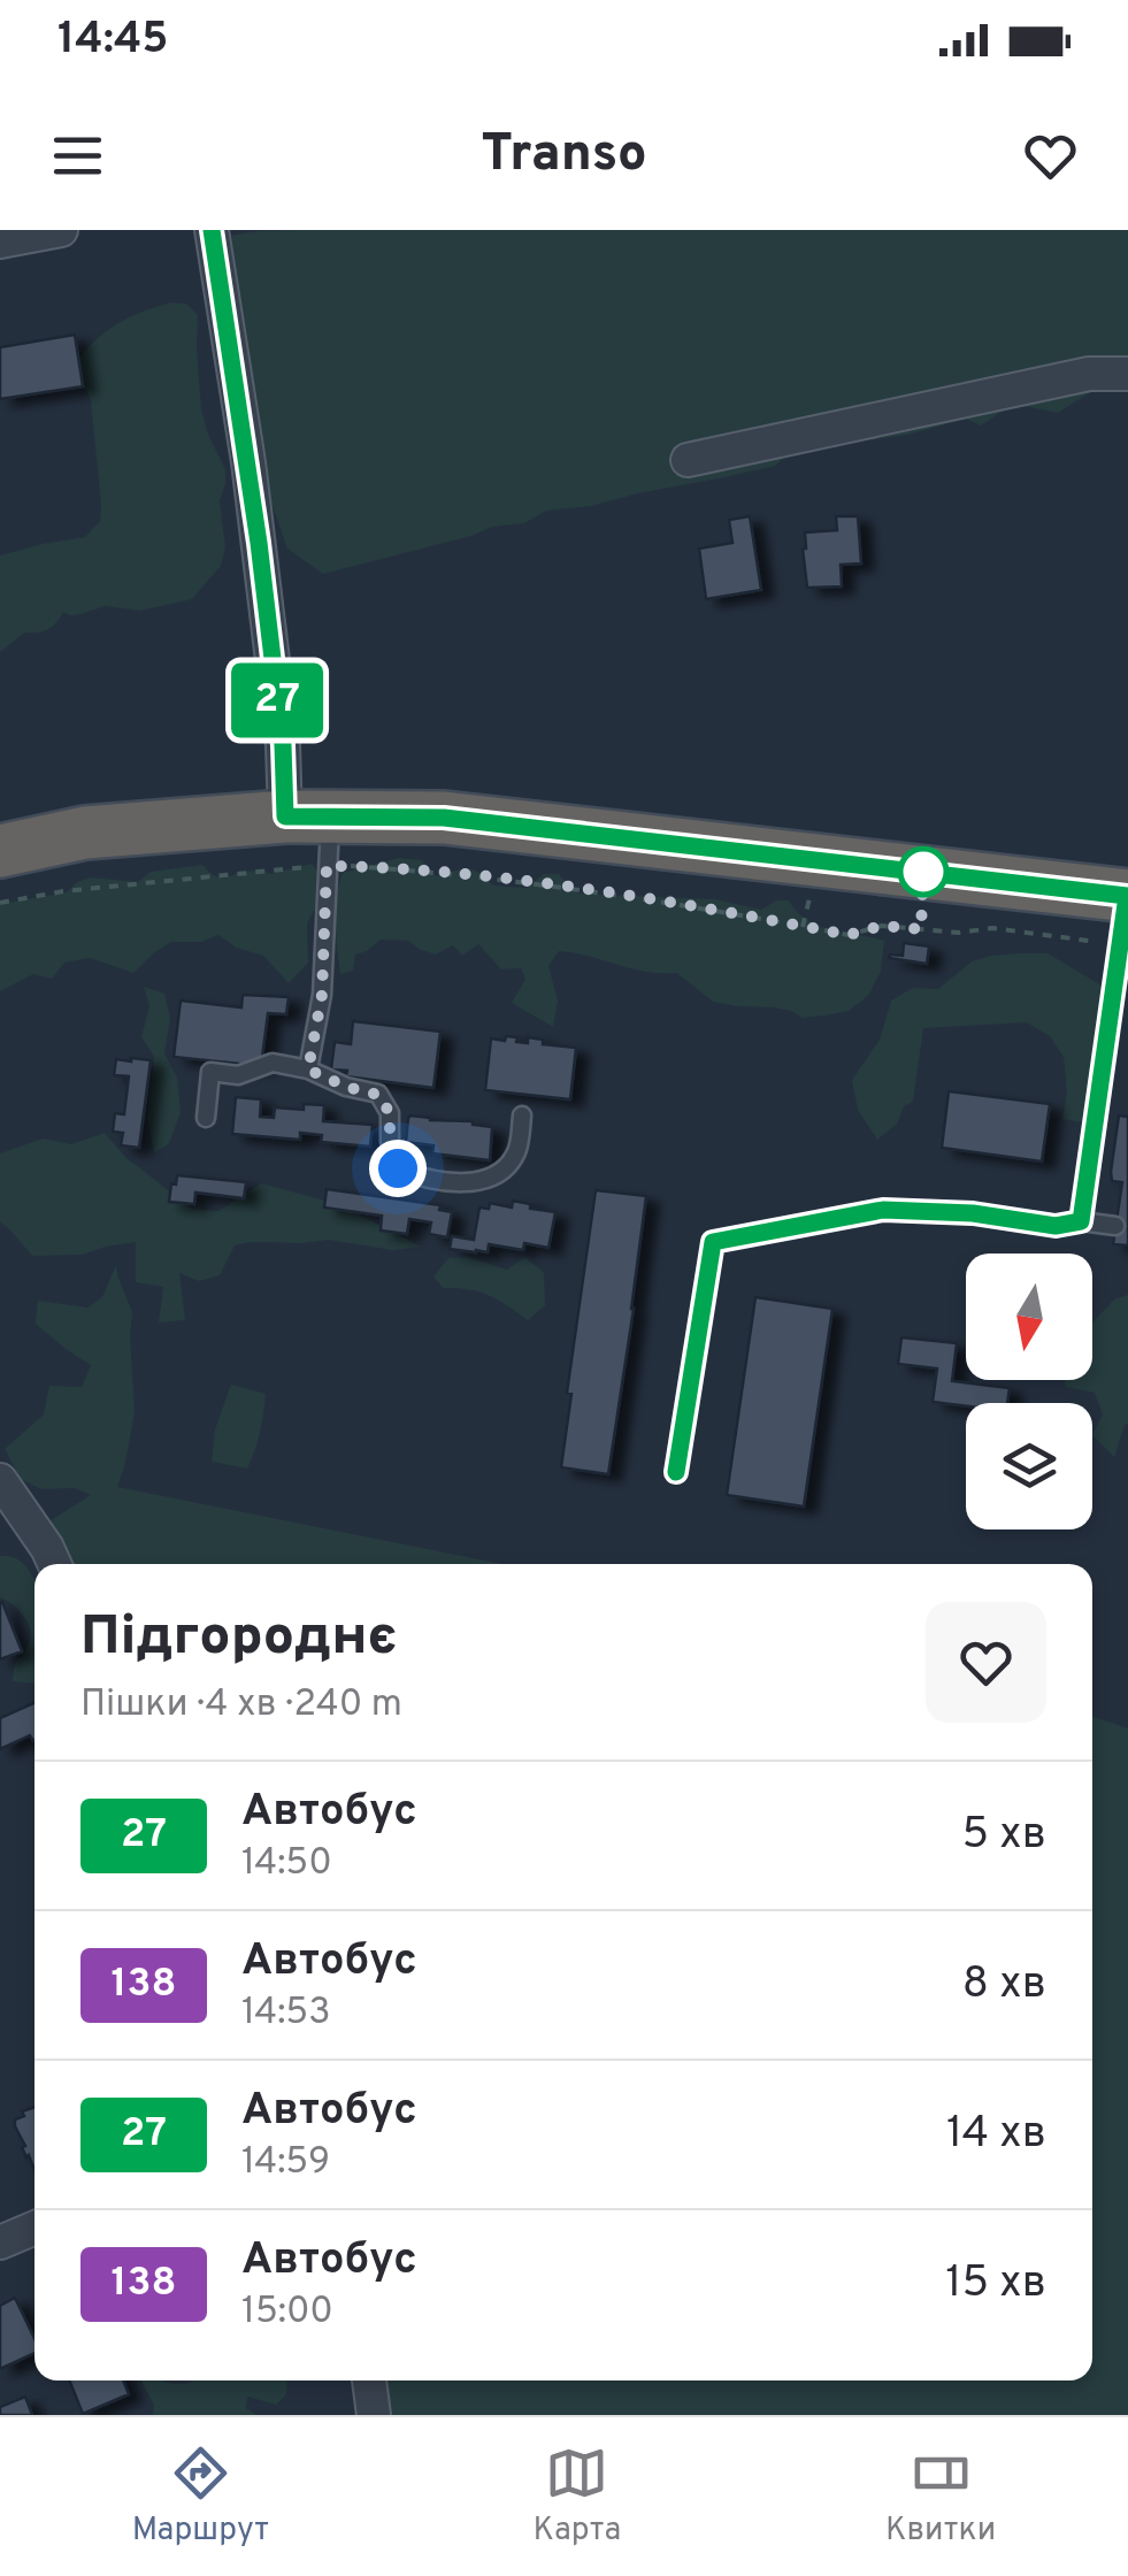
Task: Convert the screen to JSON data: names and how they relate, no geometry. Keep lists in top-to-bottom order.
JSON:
{
  "lines": ["bus line 27"],
  "north": "bottom",
  "page": {
    "status": "14:45",
    "header": "Transo",
    "on_map": "27",
    "heading": ["Підгороднє", "Пішки · 4 хв · 240 m"],
    "list": [
      {
        "mark": "27",
        "name": "Автобус",
        "note": "14:50",
        "value": "5 хв"
      },
      {
        "mark": "138",
        "name": "Автобус",
        "note": "14:53",
        "value": "8 хв"
      },
      {
        "mark": "27",
        "name": "Автобус",
        "note": "14:59",
        "value": "14 хв"
      },
      {
        "mark": "138",
        "name": "Автобус",
        "note": "15:00",
        "value": "15 хв"
      }
    ],
    "tabs": ["Маршрут", "Карта", "Квитки"]
  }
}
